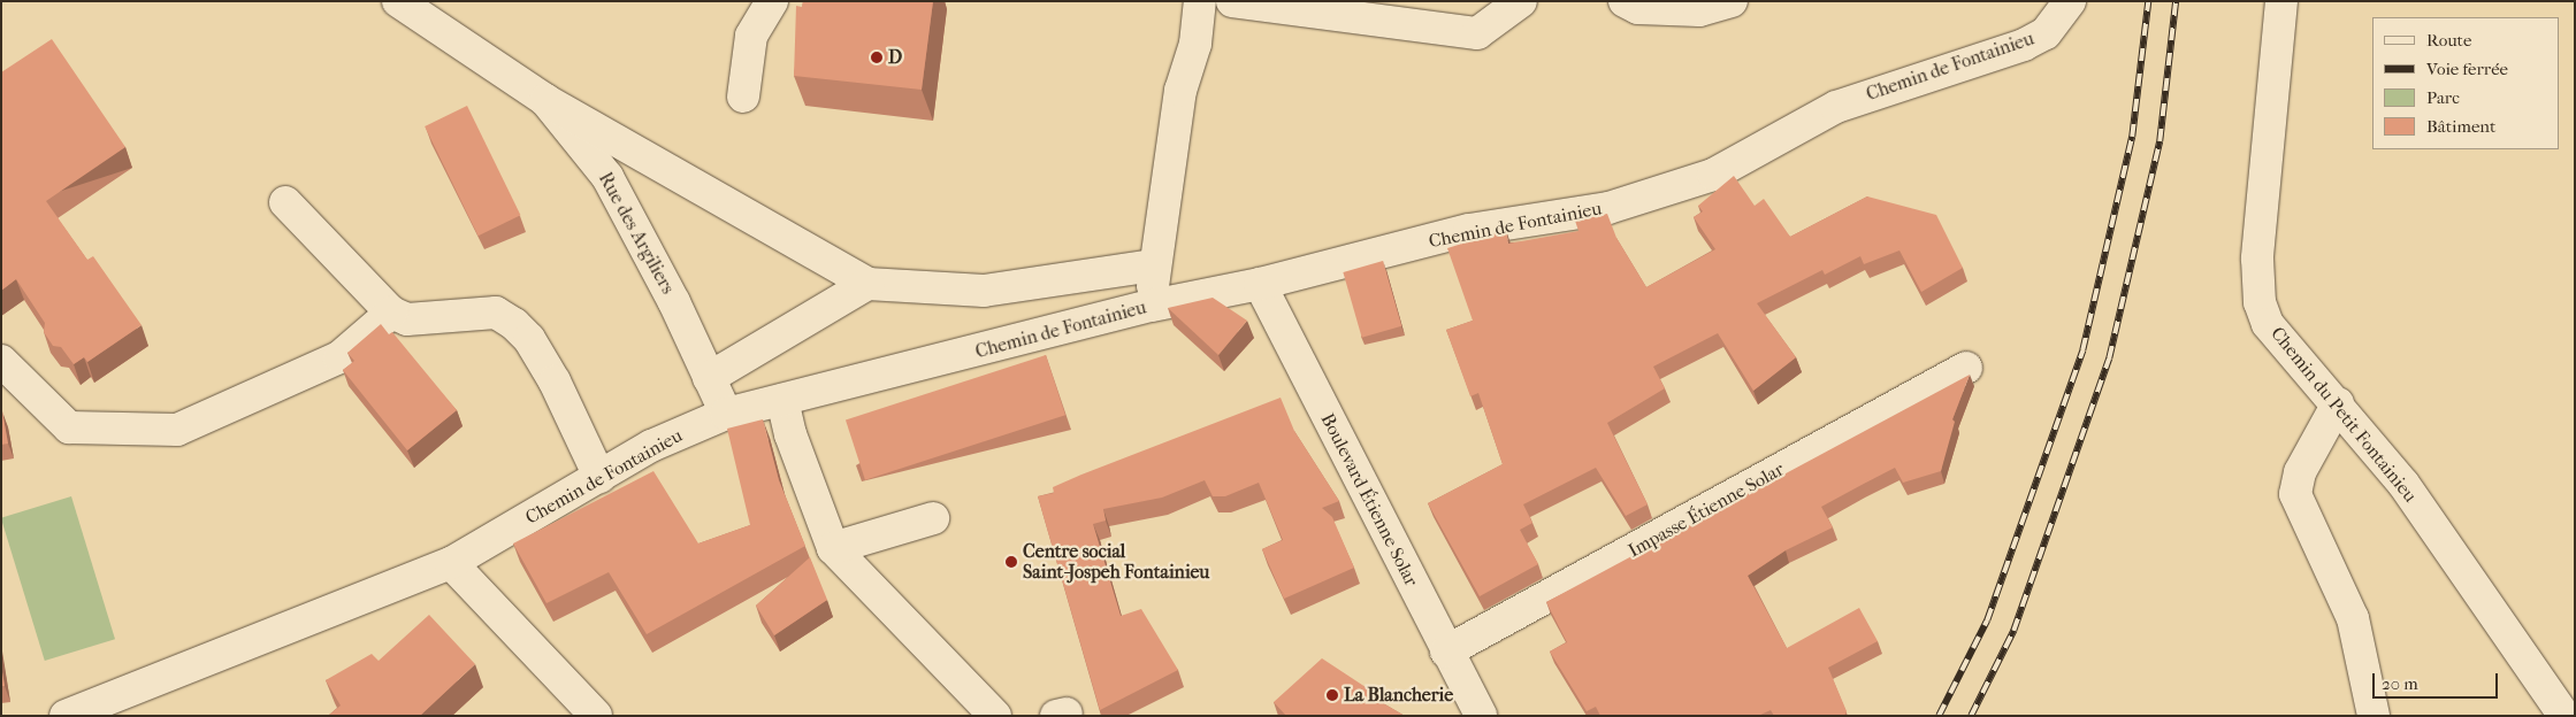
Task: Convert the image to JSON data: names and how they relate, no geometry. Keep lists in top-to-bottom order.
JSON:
{
  "streets": {
    "street": [
      "Chemin de Fontainieu",
      "Rue des Argiliers",
      "Chemin du Petit Fontainieu",
      "Boulevard Étienne Solar",
      "Impasse Étienne Solar"
    ]
  },
  "crossings": [
    ["Chemin de Fontainieu", "Rue des Argiliers"],
    ["Chemin de Fontainieu", "Boulevard Étienne Solar"],
    ["Boulevard Étienne Solar", "Impasse Étienne Solar"]
  ],
  "places": ["D", "Centre social Saint-Jospeh Fontainieu", "La Blancherie"],
  "legend": [
    "Route",
    "Voie ferrée",
    "Parc",
    "Bâtiment"
  ],
  "scale_bar": "20 m"
}
